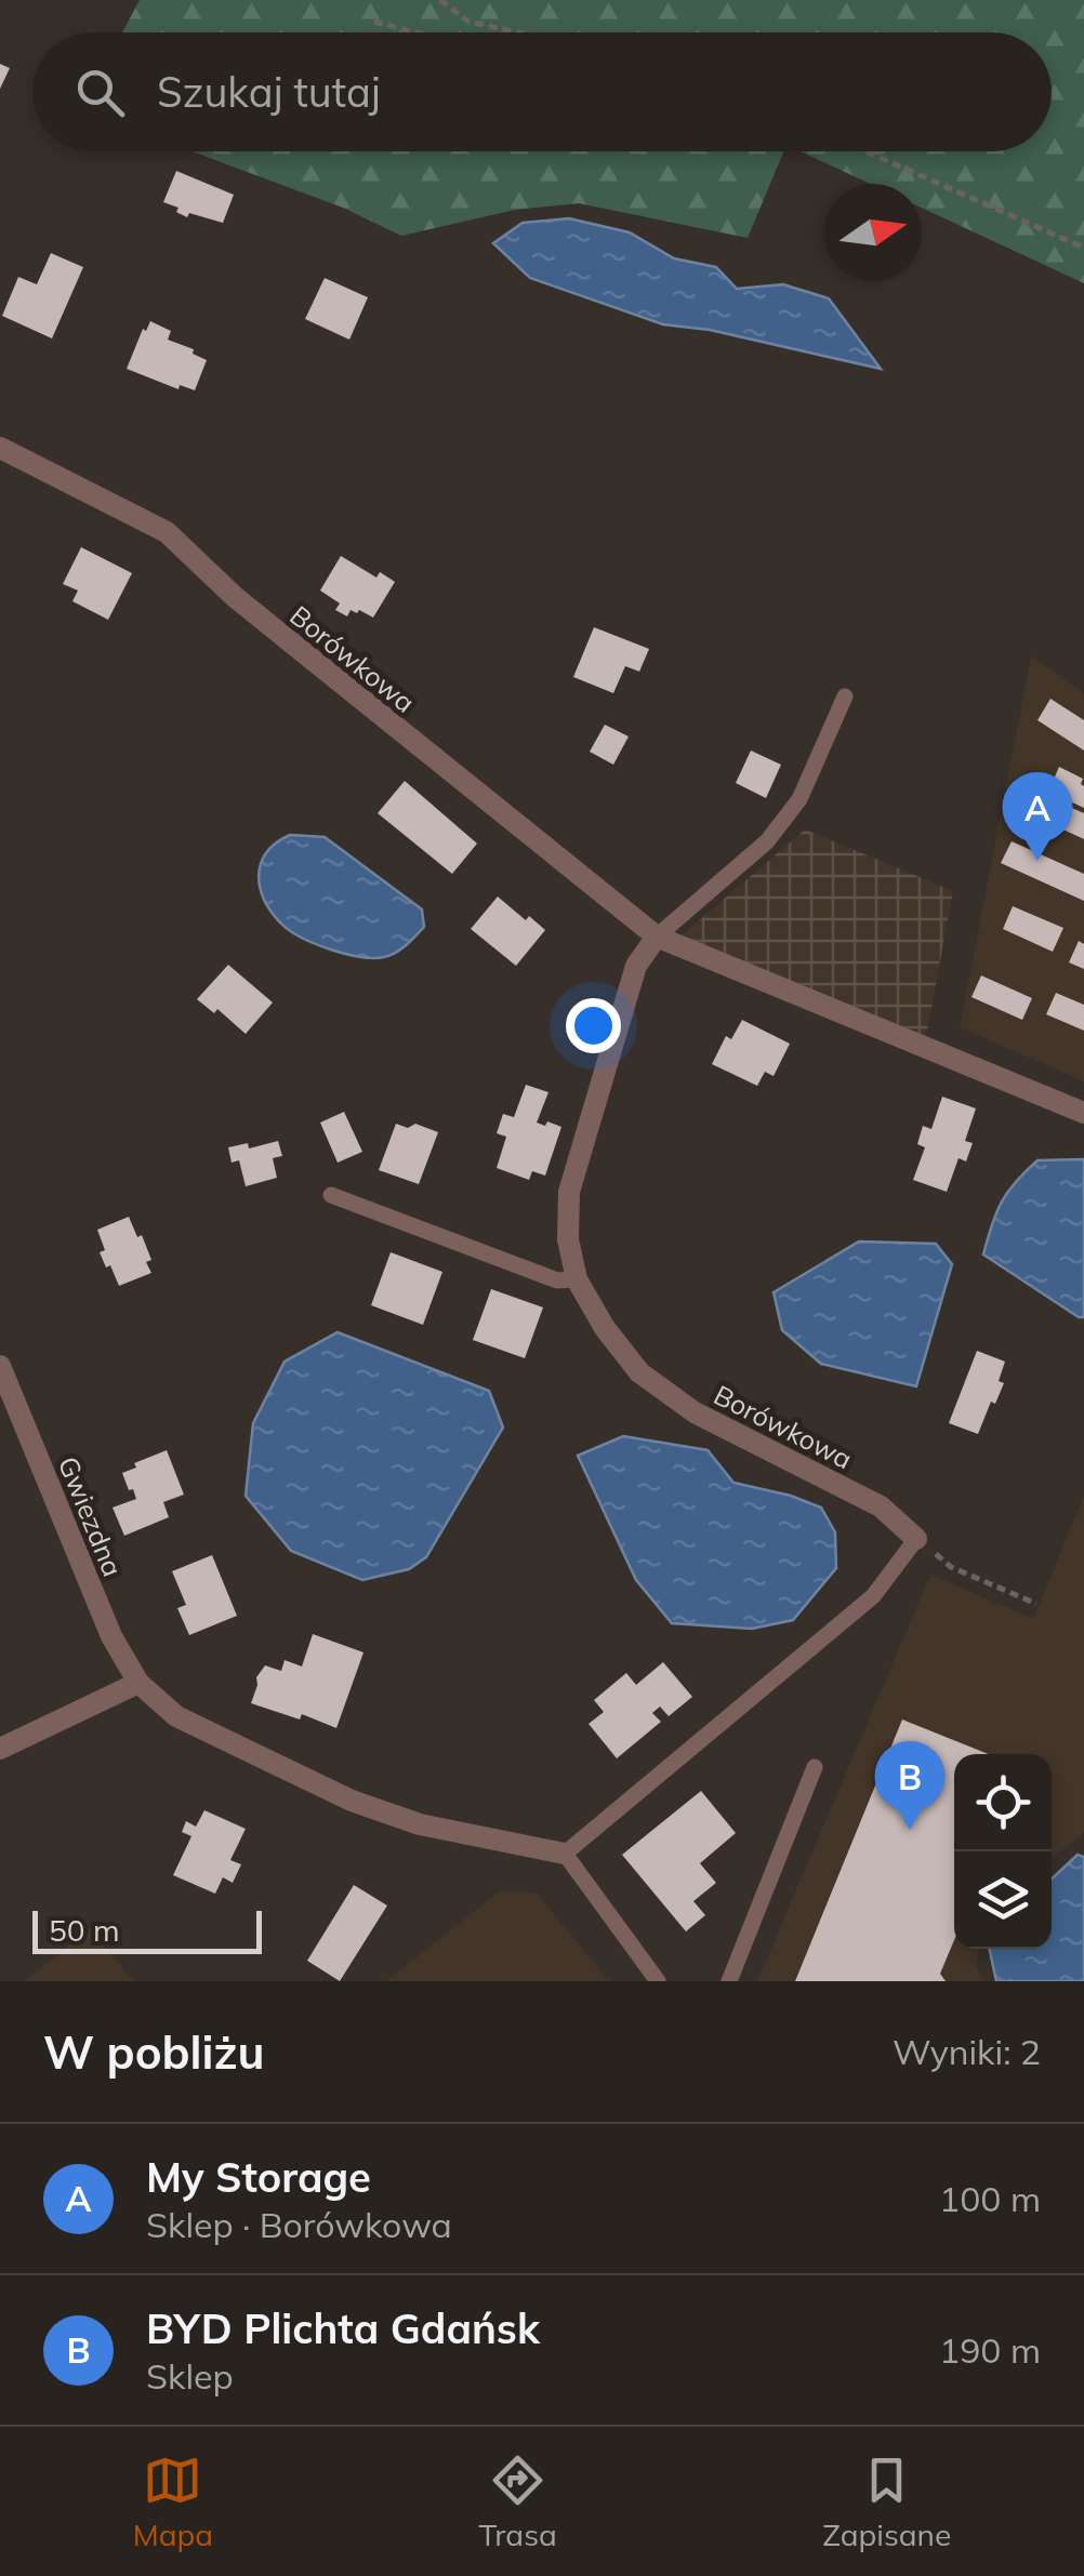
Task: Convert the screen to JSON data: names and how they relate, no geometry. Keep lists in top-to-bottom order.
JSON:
{
  "streets": {
    "street": ["Borówkowa", "Gwiezdna"]
  },
  "scale_bar": "50 m",
  "north": "right",
  "page": {
    "search": "Szukaj tutaj",
    "pins": ["A", "B"],
    "scale": "50 m",
    "heading": ["W pobliżu", "Wyniki: 2"],
    "list": [
      {
        "mark": "A",
        "name": "My Storage",
        "note": "Sklep · Borówkowa",
        "value": "100 m"
      },
      {
        "mark": "B",
        "name": "BYD Plichta Gdańsk",
        "note": "Sklep",
        "value": "190 m"
      }
    ],
    "nav": ["Mapa", "Trasa", "Zapisane"]
  }
}
